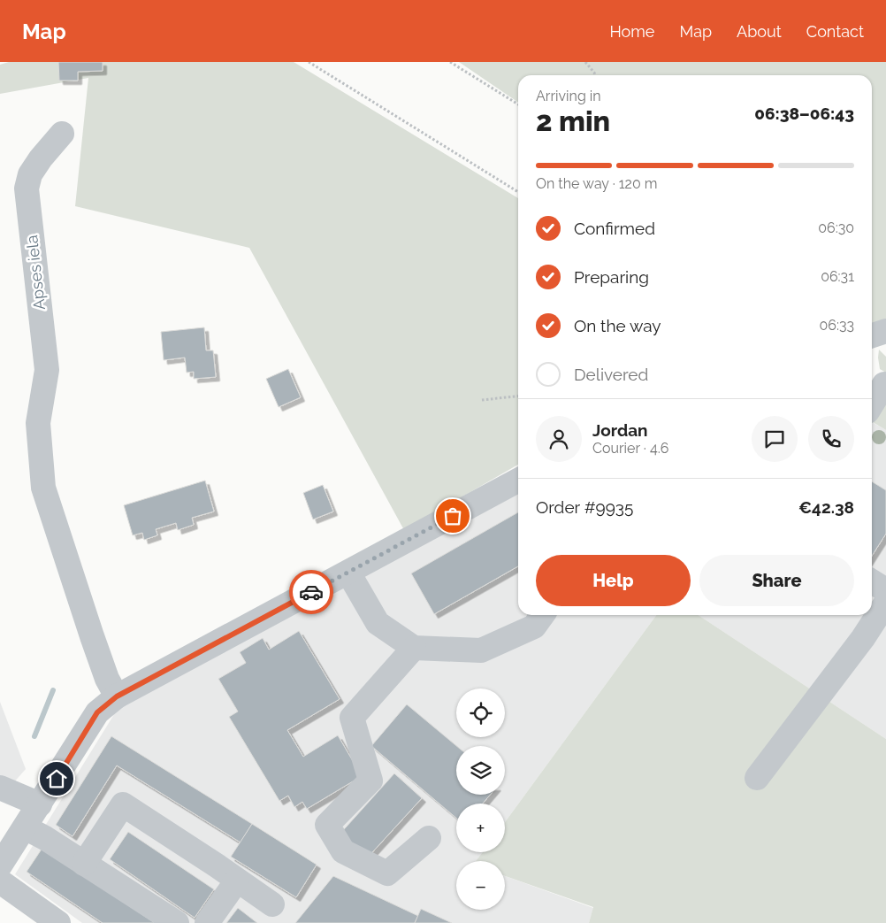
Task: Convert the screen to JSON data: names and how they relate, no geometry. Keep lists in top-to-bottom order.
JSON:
{
  "streets": {
    "street": ["Apses iela"]
  },
  "page": {
    "header": "Map",
    "nav": [
      "Home",
      "Map",
      "About",
      "Contact"
    ],
    "heading": ["2 min", "Arriving in", "06:38–06:43"],
    "panel": [
      "Jordan",
      "Courier · 4.6",
      "Order #9935",
      "€42.38"
    ],
    "bar": "On the way · 120 m",
    "list": [
      ["Confirmed", "06:30"],
      ["Preparing", "06:31"],
      ["On the way", "06:33"],
      "Delivered"
    ],
    "buttons": ["Help", "Share"],
    "map_buttons": ["+", "−"]
  }
}
